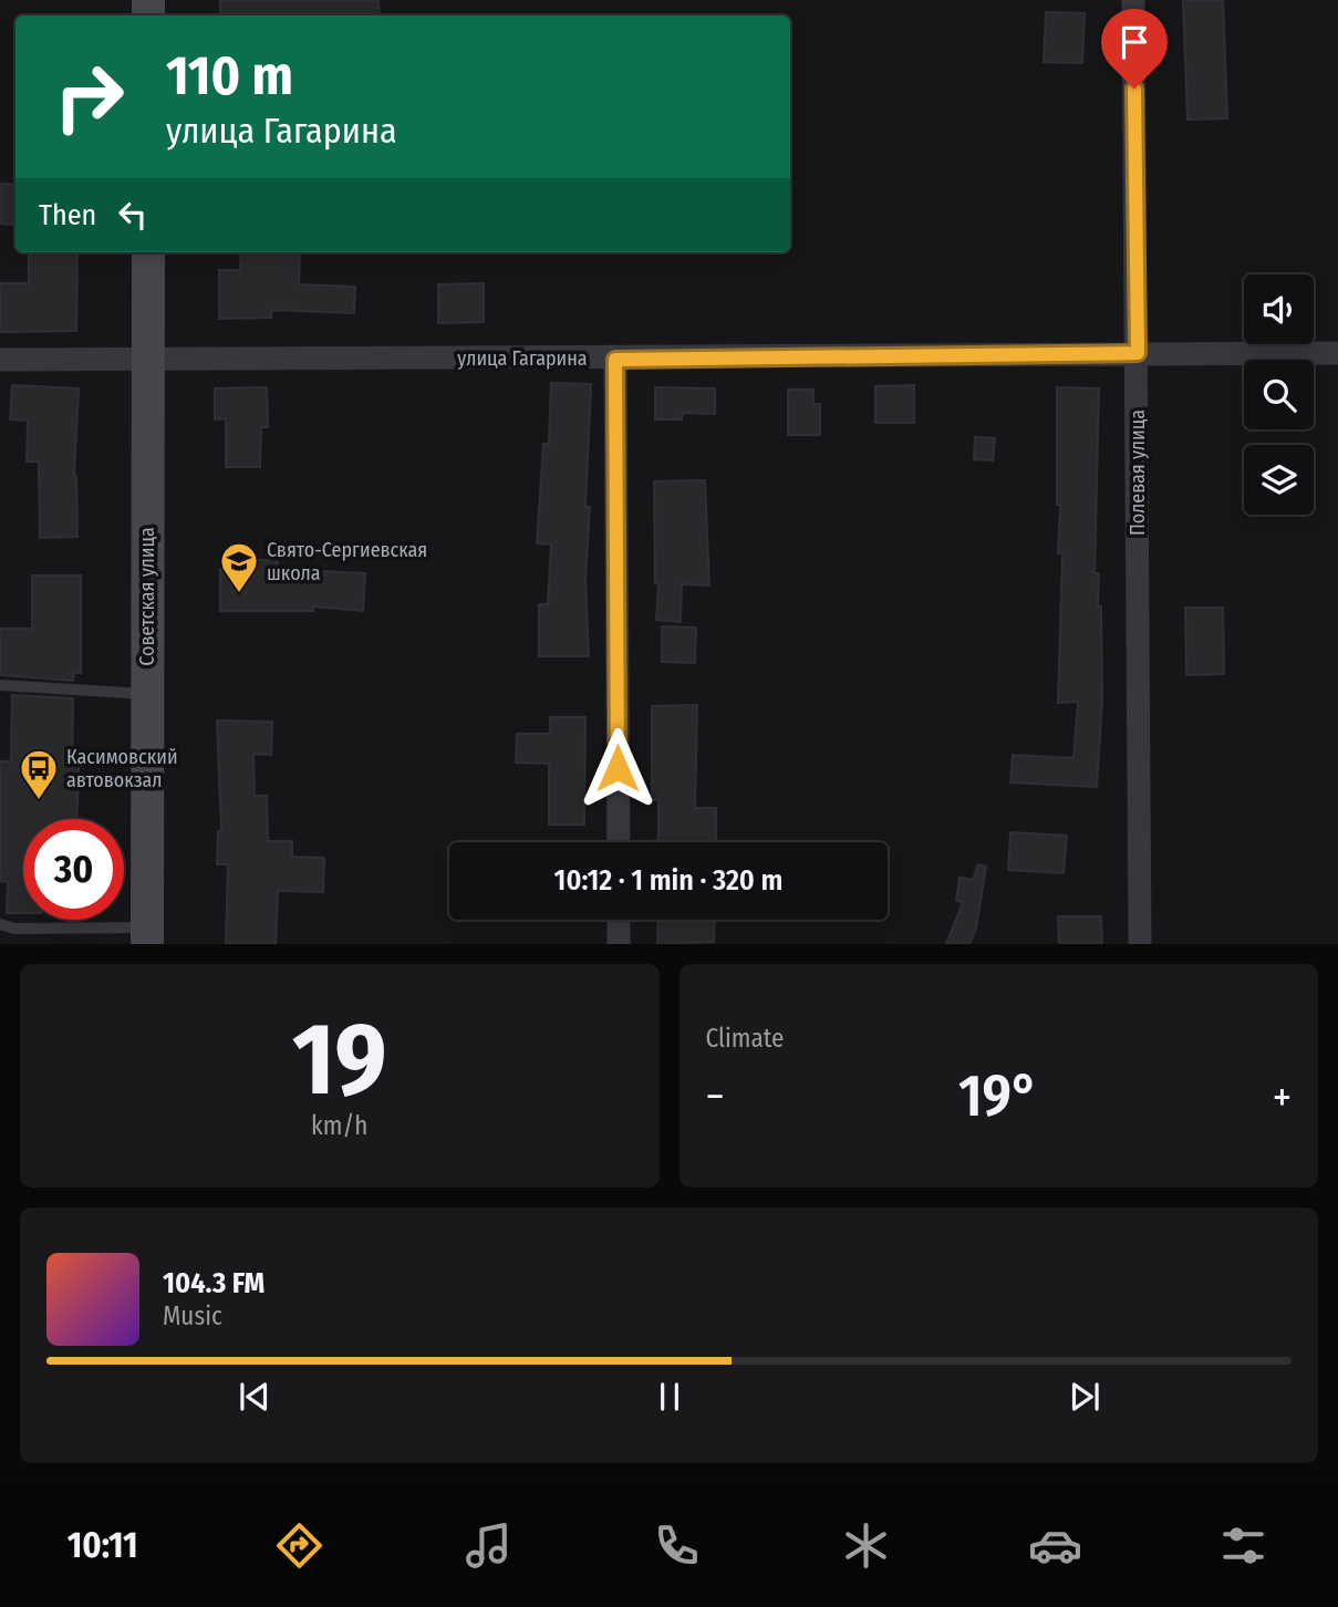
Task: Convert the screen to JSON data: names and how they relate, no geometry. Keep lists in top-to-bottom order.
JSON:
{
  "streets": {
    "main road": ["Советская улица"],
    "street": ["улица Гагарина", "Полевая улица"]
  },
  "crossings": [
    ["улица Гагарина", "Полевая улица"],
    ["улица Гагарина", "Советская улица"]
  ],
  "places": {
    "school or university": ["Свято-Сергиевская школа"],
    "bus stop": ["Касимовский автовокзал"]
  },
  "page": {
    "turn": ["110 m", "улица Гагарина"],
    "then": "Then",
    "limit": "30",
    "trip": "10:12 · 1 min · 320 m",
    "tile": [
      ["19", "km/h"],
      "Climate"
    ],
    "heat": ["−", "19°", "+"],
    "song": ["104.3 FM", "Music"],
    "tabs": "10:11"
  }
}
